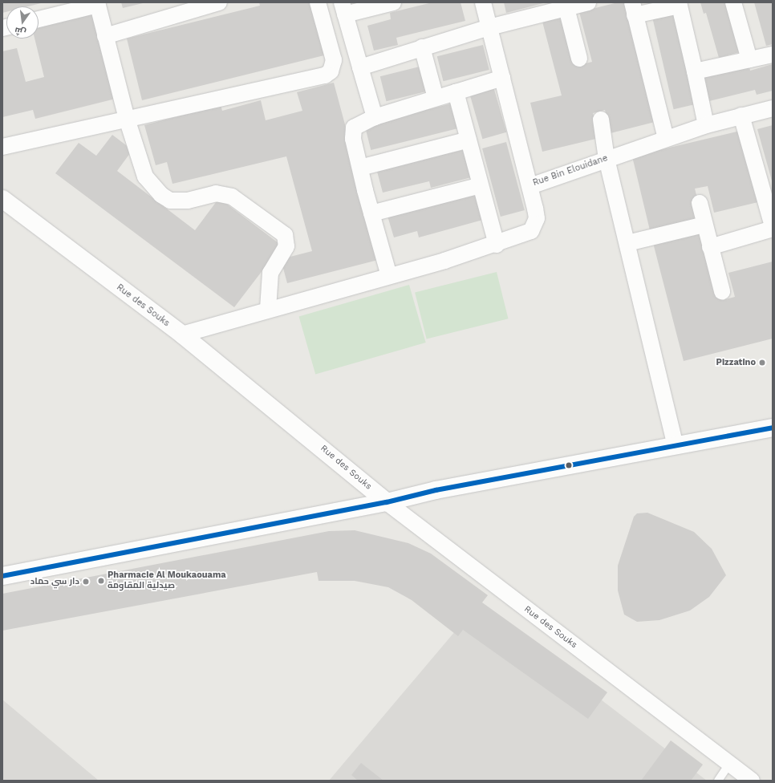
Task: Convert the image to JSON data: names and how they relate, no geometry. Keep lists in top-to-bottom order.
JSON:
{
  "streets": {
    "street": ["Rue Bin Elouidane", "Rue des Souks"]
  },
  "places": ["Pizzatino", "Pharmacie Al Moukaouama صيدلية المقاومة", "دار سي حماد"],
  "north": "bottom"
}
